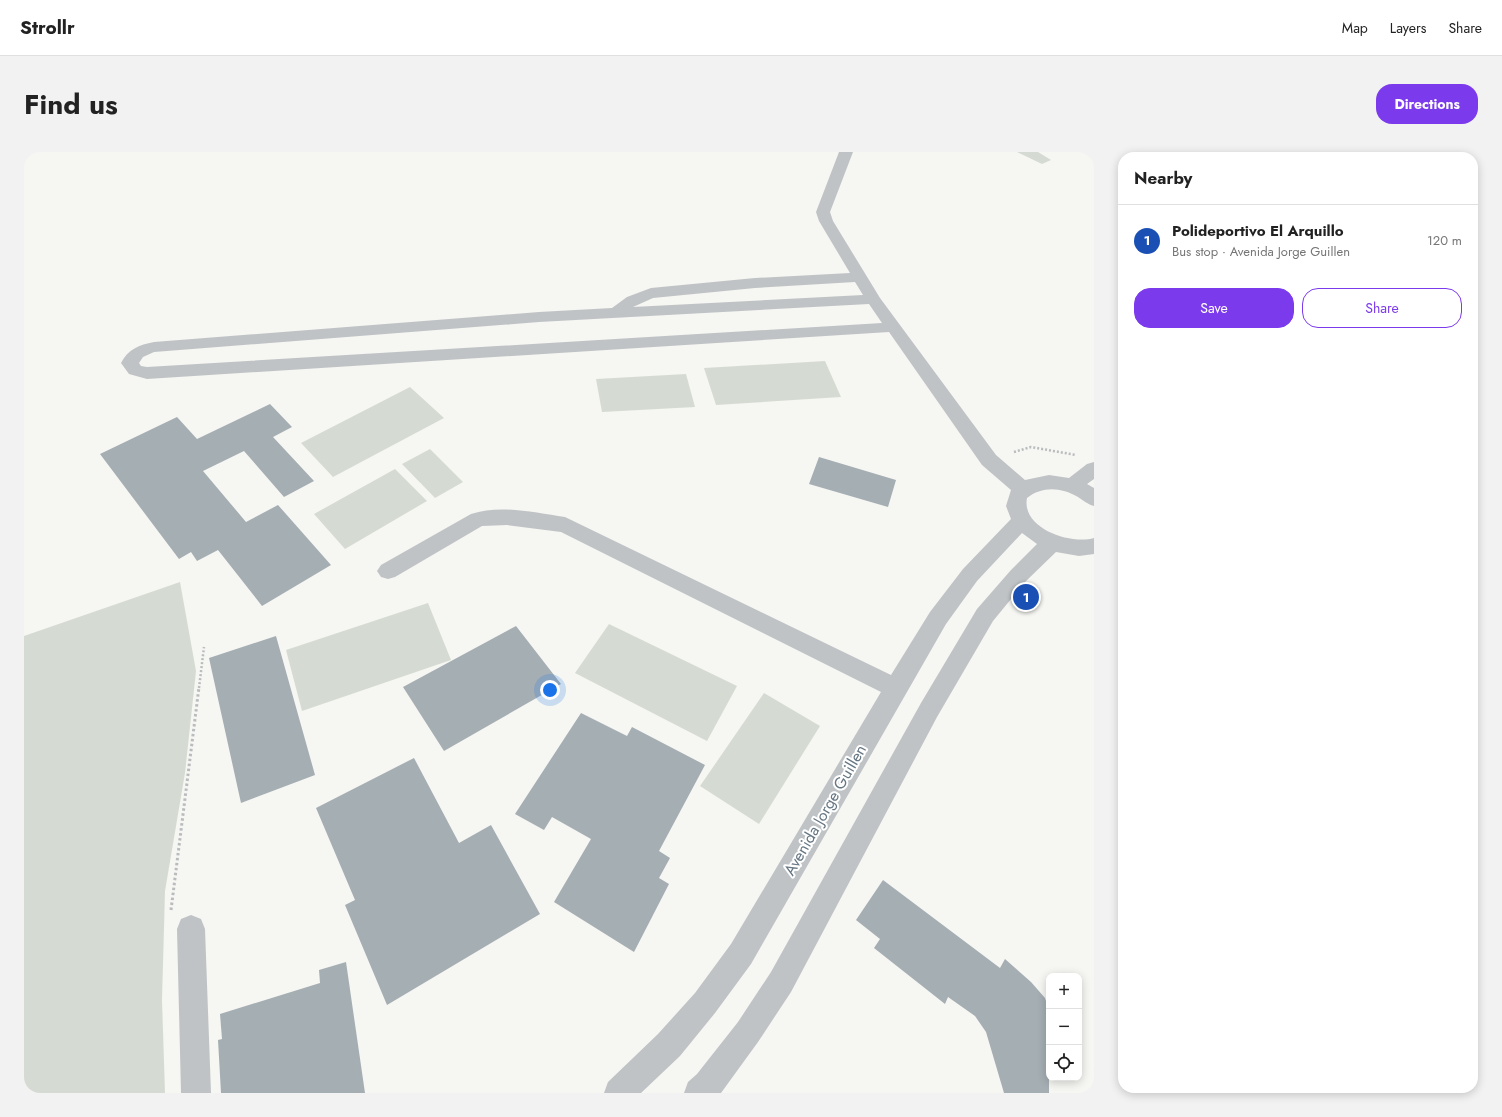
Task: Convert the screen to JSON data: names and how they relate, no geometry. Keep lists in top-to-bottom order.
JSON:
{
  "streets": {
    "street": ["Avenida Jorge Guillen"]
  },
  "page": {
    "header": "Strollr",
    "nav": ["Map", "Layers", "Share"],
    "title": "Find us",
    "buttons": [
      "Directions",
      ["Save", "Share"]
    ],
    "heading": "Nearby",
    "list": [
      {
        "mark": "1",
        "name": "Polideportivo El Arquillo",
        "note": "Bus stop · Avenida Jorge Guillen",
        "value": "120 m"
      }
    ],
    "pins": "1",
    "map_buttons": ["+", "−"]
  }
}
